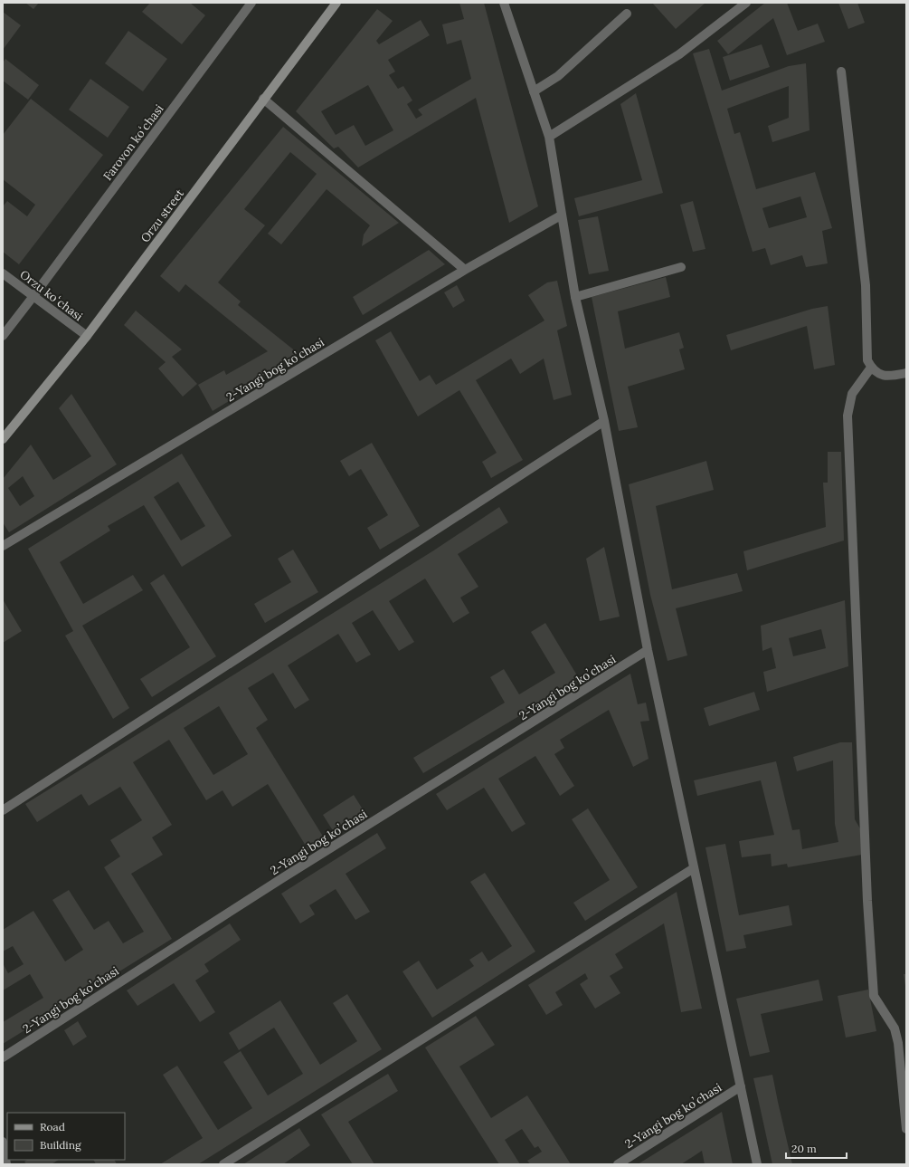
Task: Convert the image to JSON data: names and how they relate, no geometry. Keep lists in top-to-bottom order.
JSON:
{
  "streets": {
    "main road": ["Orzu street"],
    "street": ["Farovon koʻchasi", "Orzu koʻchasi", "2-Yangi bog koʼchasi"]
  },
  "crossings": [
    ["Farovon koʻchasi", "Orzu koʻchasi"],
    ["Orzu street", "Orzu koʻchasi"]
  ],
  "legend": ["Road", "Building"],
  "scale_bar": "20 m"
}
